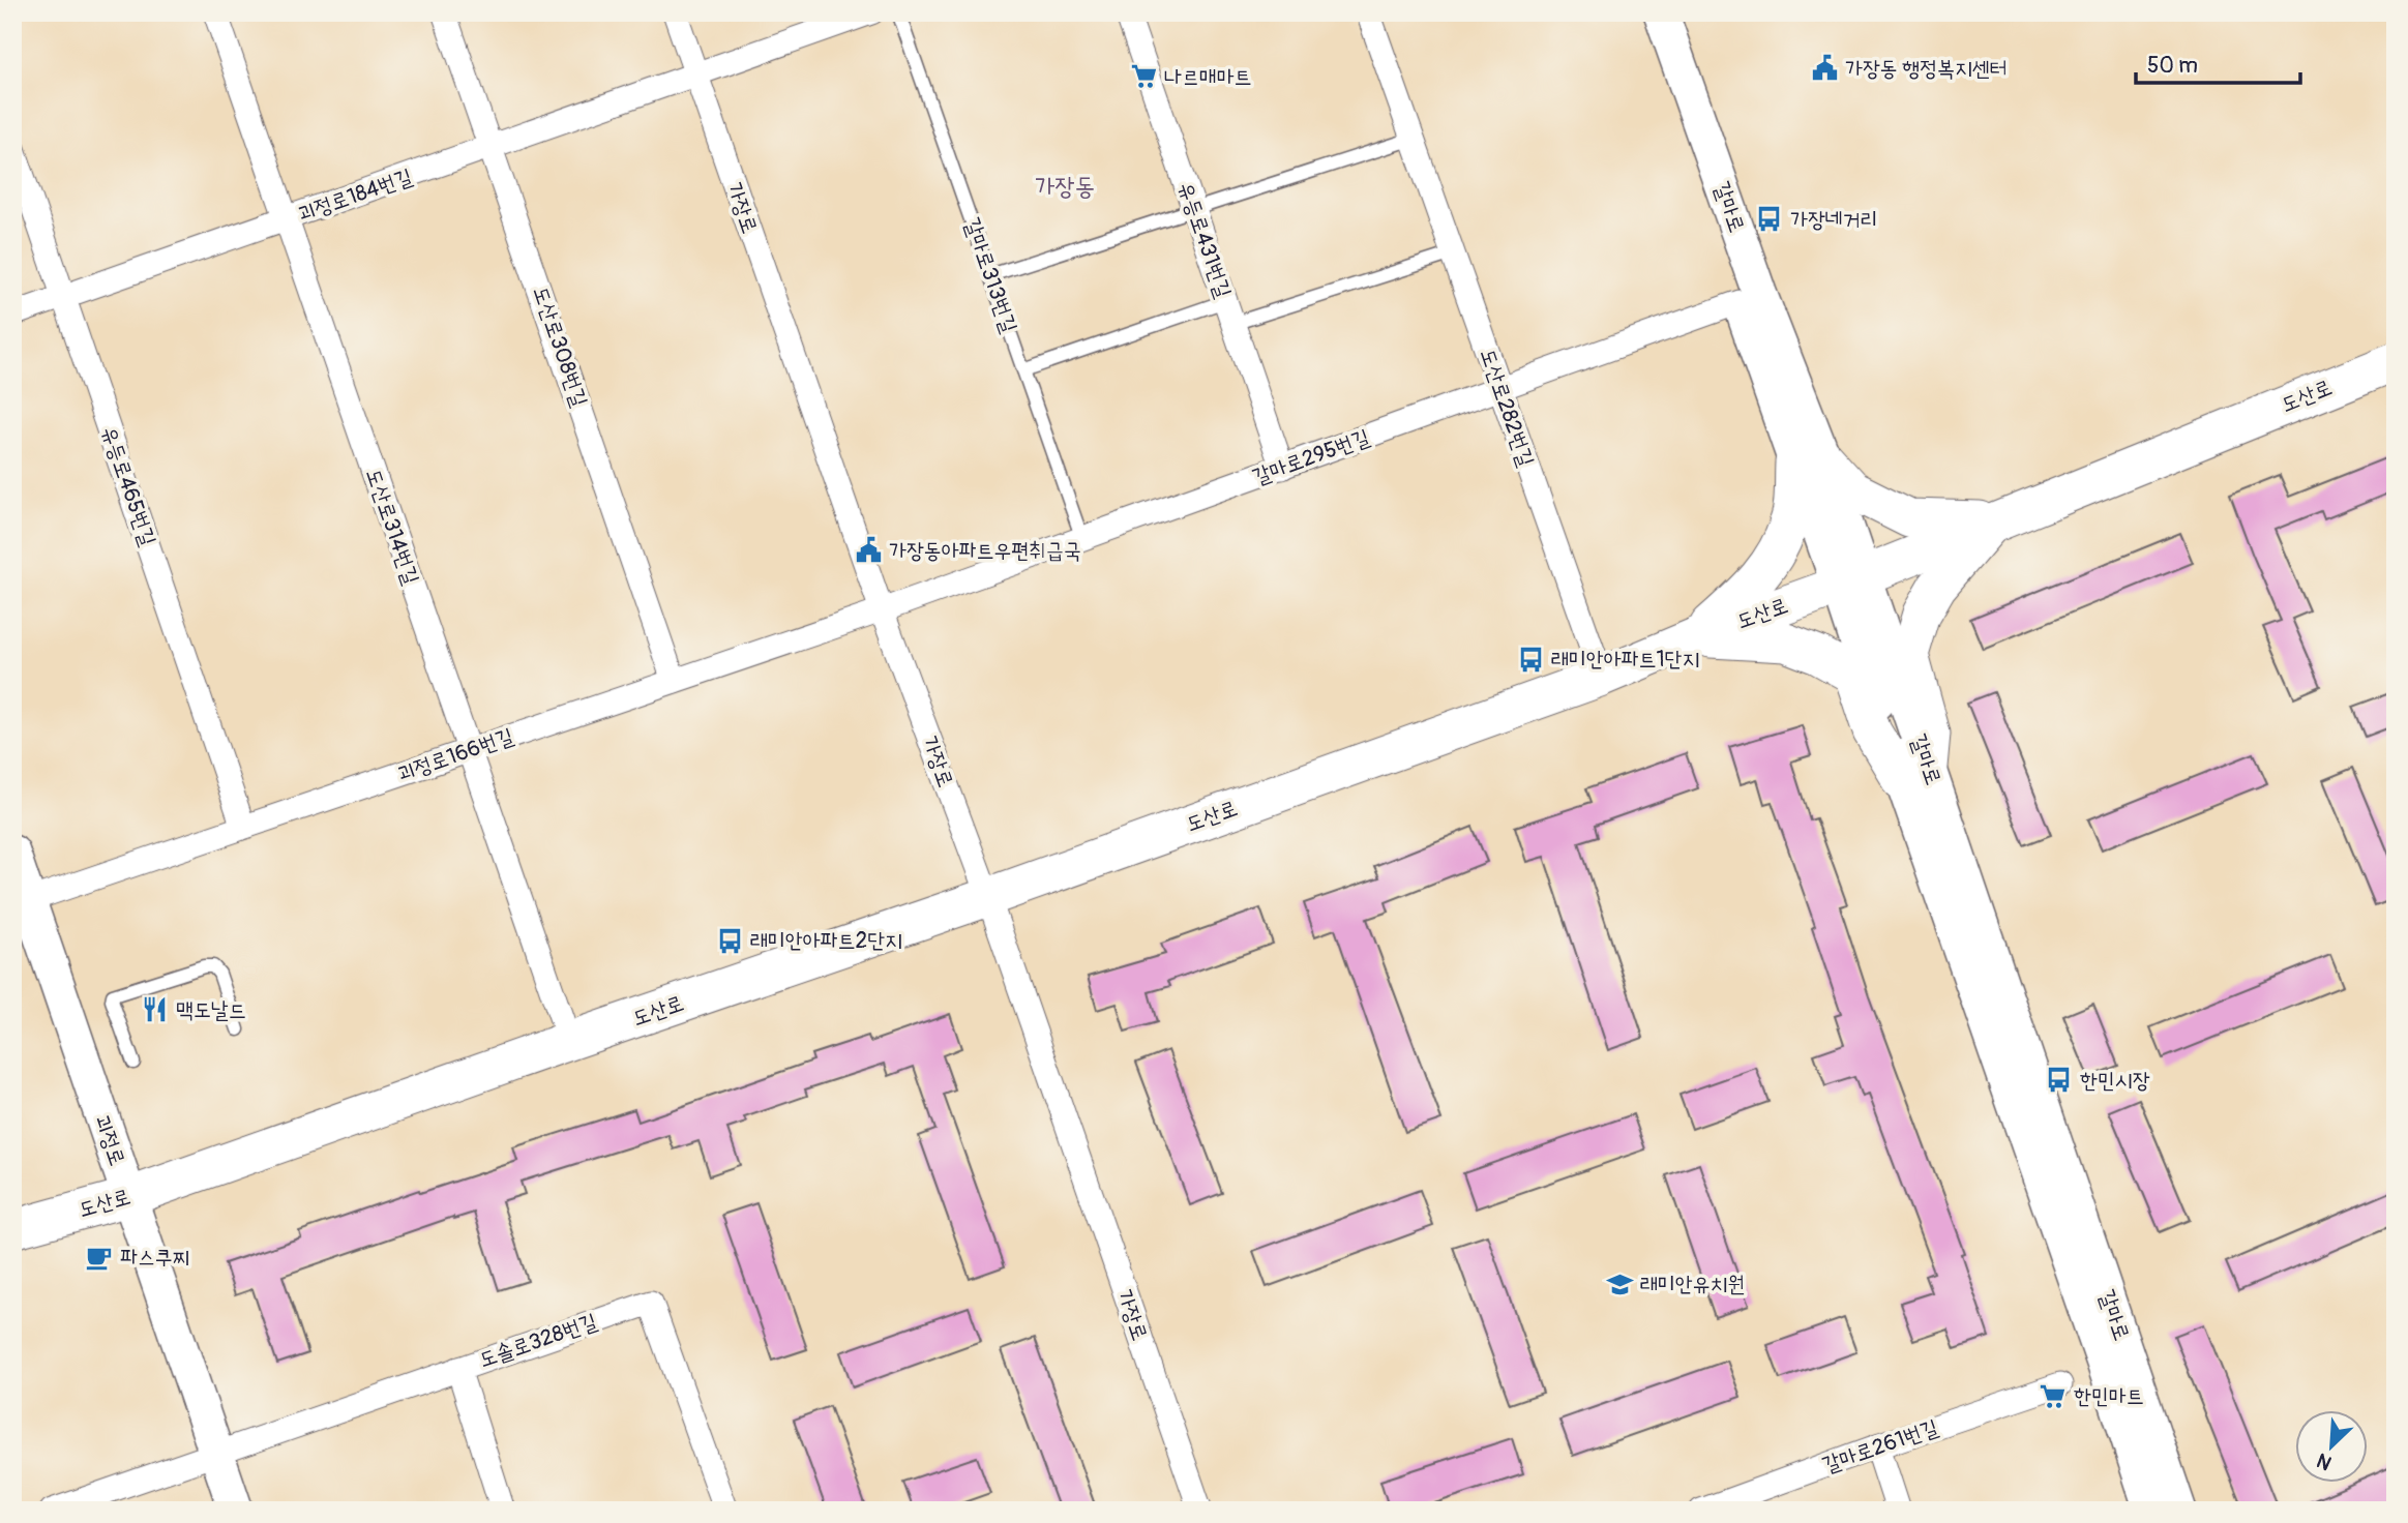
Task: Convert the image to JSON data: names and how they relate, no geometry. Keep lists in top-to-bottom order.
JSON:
{
  "streets": {
    "main road": ["갈마로", "도산로", "괴정로"],
    "street": [
      "괴정로184번길",
      "가장로",
      "유등로431번길",
      "도산로308번길",
      "도산로282번길",
      "갈마로295번길",
      "유등로465번길",
      "도산로314번길",
      "괴정로166번길",
      "도솔로328번길",
      "갈마로261번길"
    ],
    "lane": ["갈마로313번길"]
  },
  "crossings": [
    ["괴정로184번길", "가장로"],
    ["괴정로184번길", "도산로308번길"],
    ["괴정로184번길", "유등로465번길"],
    ["괴정로184번길", "도산로314번길"],
    ["갈마로", "도산로"],
    ["갈마로", "갈마로295번길"],
    ["가장로", "도산로"],
    ["가장로", "갈마로295번길"],
    ["가장로", "괴정로166번길"],
    ["유등로431번길", "갈마로295번길"],
    ["갈마로313번길", "갈마로295번길"],
    ["도산로308번길", "괴정로166번길"],
    ["도산로", "도산로282번길"],
    ["도산로", "도산로314번길"],
    ["도산로", "괴정로"],
    ["도산로282번길", "갈마로295번길"],
    ["갈마로295번길", "괴정로166번길"],
    ["유등로465번길", "괴정로166번길"],
    ["도산로314번길", "괴정로166번길"],
    ["괴정로166번길", "괴정로"],
    ["괴정로", "도솔로328번길"]
  ],
  "districts": ["가장동"],
  "places": {
    "public building": ["가장동 행정복지센터", "가장동아파트우편취급국"],
    "supermarket": ["나르매마트", "한민마트"],
    "bus stop": [
      "가장네거리",
      "래미안아파트1단지",
      "래미안아파트2단지",
      "한민시장"
    ],
    "restaurant": ["맥도날드"],
    "cafe": ["파스쿠찌"],
    "school or university": ["래미안유치원"]
  },
  "scale_bar": "50 m",
  "north": "bottom left"
}
